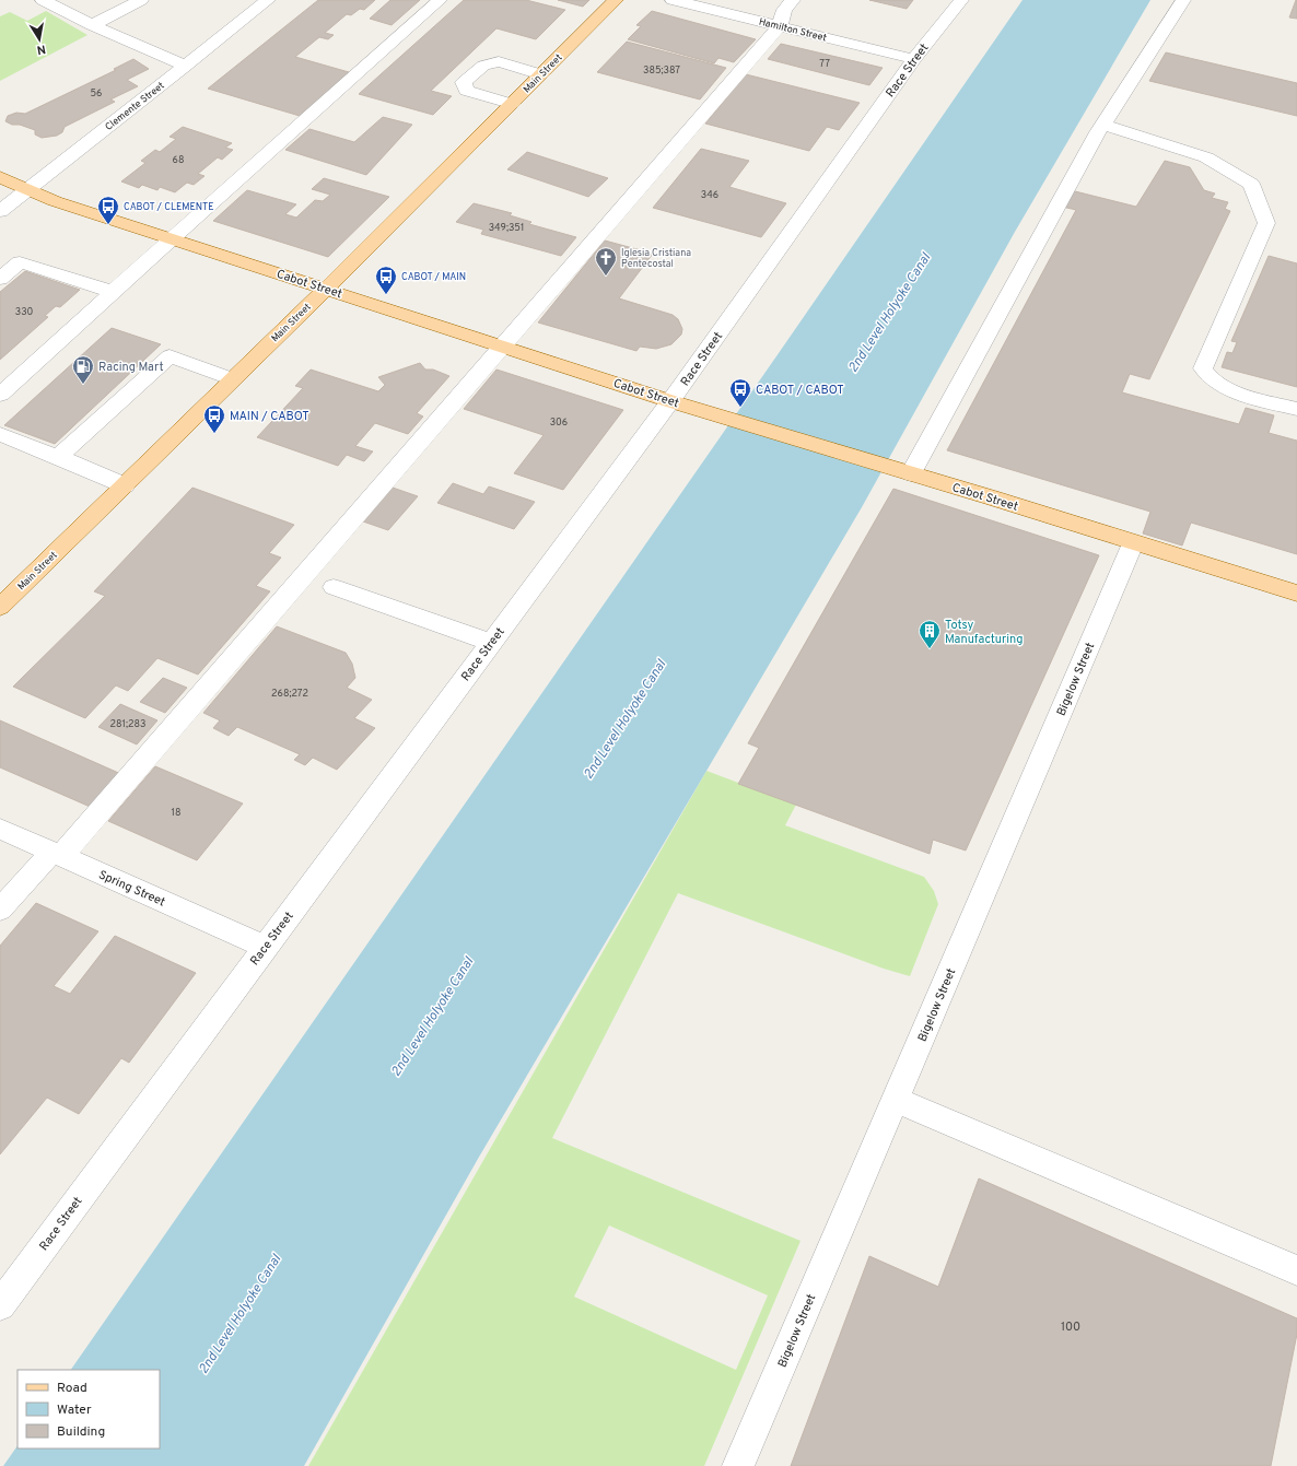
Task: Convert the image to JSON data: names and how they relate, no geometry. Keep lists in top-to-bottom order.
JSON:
{
  "streets": {
    "main road": ["Main Street", "Cabot Street"],
    "street": [
      "Hamilton Street",
      "Race Street",
      "Clemente Street",
      "Bigelow Street",
      "Spring Street"
    ]
  },
  "crossings": [
    ["Hamilton Street", "Race Street"],
    ["Race Street", "Cabot Street"],
    ["Race Street", "Spring Street"],
    ["Main Street", "Cabot Street"],
    ["Clemente Street", "Cabot Street"],
    ["Cabot Street", "Bigelow Street"]
  ],
  "water": ["2nd Level Holyoke Canal"],
  "places": {
    "bus stop": [
      "CABOT / CLEMENTE",
      "CABOT / MAIN",
      "CABOT / CABOT",
      "MAIN / CABOT"
    ],
    "church": ["Iglesia Cristiana Pentecostal"],
    "fuel station": ["Racing Mart"],
    "building": ["Totsy Manufacturing"]
  },
  "house_numbers": [
    "77",
    "385;387",
    "56",
    "68",
    "346",
    "349;351",
    "330",
    "306",
    "268;272",
    "281;283",
    "18",
    "100"
  ],
  "legend": ["Road", "Water", "Building"],
  "north": "bottom"
}
